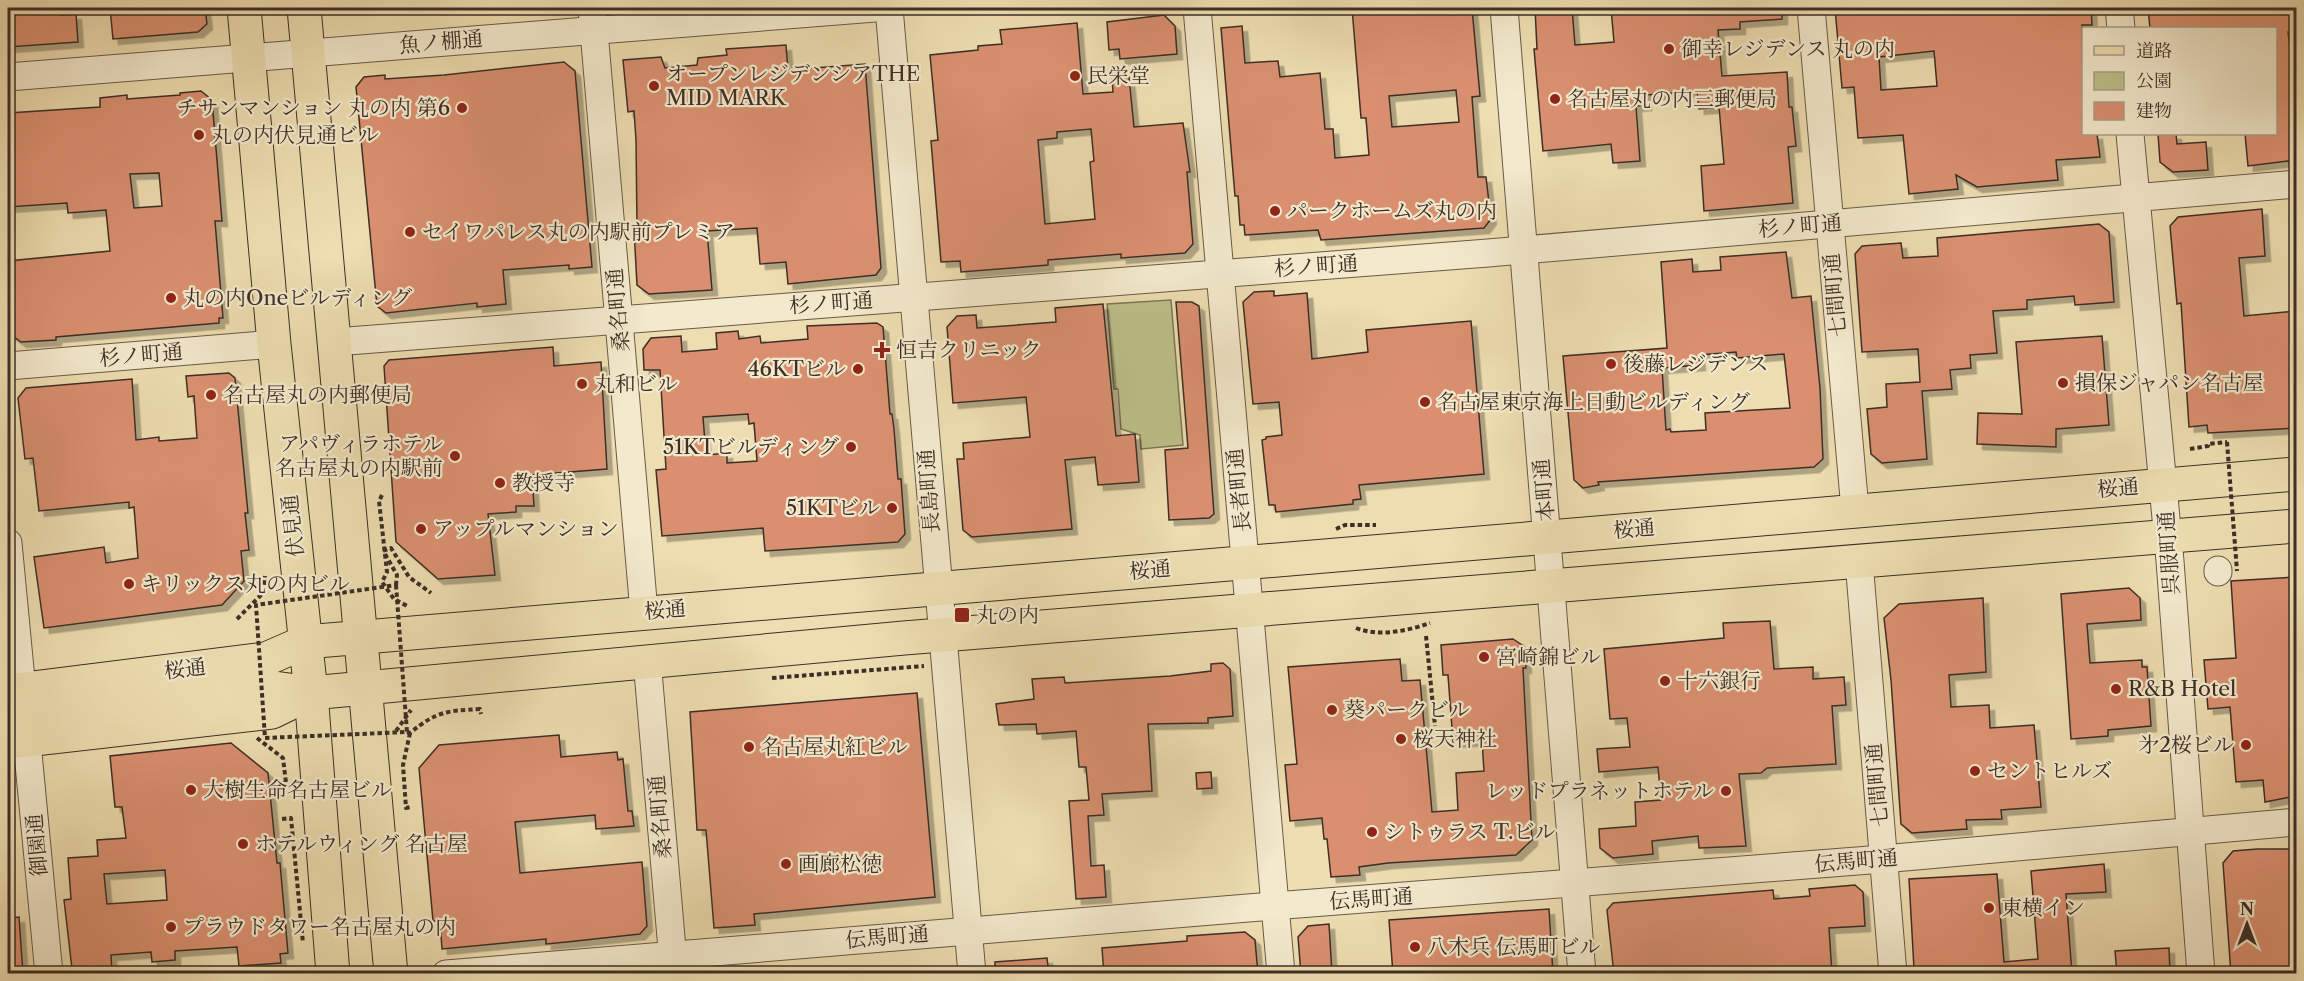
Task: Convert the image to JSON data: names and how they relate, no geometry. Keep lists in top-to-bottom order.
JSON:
{
  "streets": {
    "main road": ["桜通", "伏見通"],
    "street": [
      "魚ノ棚通",
      "杉ノ町通",
      "七間町通",
      "桑名町通",
      "長者町通",
      "本町通",
      "長島町通",
      "呉服町通",
      "御園通",
      "伝馬町通"
    ]
  },
  "crossings": [
    ["魚ノ棚通", "桑名町通"],
    ["魚ノ棚通", "伏見通"],
    ["杉ノ町通", "七間町通"],
    ["杉ノ町通", "桑名町通"],
    ["杉ノ町通", "長者町通"],
    ["杉ノ町通", "本町通"],
    ["杉ノ町通", "長島町通"],
    ["杉ノ町通", "伏見通"],
    ["杉ノ町通", "呉服町通"],
    ["七間町通", "桜通"],
    ["七間町通", "伝馬町通"],
    ["桑名町通", "桜通"],
    ["桑名町通", "伝馬町通"],
    ["桜通", "長者町通"],
    ["桜通", "本町通"],
    ["桜通", "長島町通"],
    ["桜通", "伏見通"],
    ["桜通", "呉服町通"],
    ["桜通", "御園通"],
    ["長者町通", "伝馬町通"],
    ["本町通", "伝馬町通"],
    ["長島町通", "伝馬町通"],
    ["呉服町通", "伝馬町通"]
  ],
  "places": {
    "other": [
      "御幸レジデンス 丸の内",
      "民栄堂",
      "オープンレジデンシアTHE MID MARK",
      "名古屋丸の内三郵便局",
      "チサンマンション 丸の内 第6",
      "丸の内伏見通ビル",
      "パークホームズ丸の内",
      "セイワパレス丸の内駅前プレミア",
      "丸の内Oneビルディング",
      "後藤レジデンス",
      "46KTビル",
      "損保ジャパン名古屋",
      "丸和ビル",
      "名古屋丸の内郵便局",
      "名古屋東京海上日動ビルディング",
      "51KTビルディング",
      "アパヴィラホテル 名古屋丸の内駅前",
      "教授寺",
      "51KTビル",
      "アップルマンション",
      "キリックス丸の内ビル",
      "宮崎錦ビル",
      "十六銀行",
      "R&B Hotel",
      "葵パークビル",
      "桜天神社",
      "㐧2桜ビル",
      "名古屋丸紅ビル",
      "セントヒルズ",
      "大樹生命名古屋ビル",
      "レッドプラネットホテル",
      "シトゥラス T.ビル",
      "ホテルウィング 名古屋",
      "画廊松徳",
      "東横イン",
      "プラウドタワー名古屋丸の内",
      "八木兵 伝馬町ビル"
    ],
    "health": ["恒吉クリニック"],
    "transit": ["丸の内"]
  },
  "legend": ["道路", "公園", "建物"],
  "north": "top"
}
